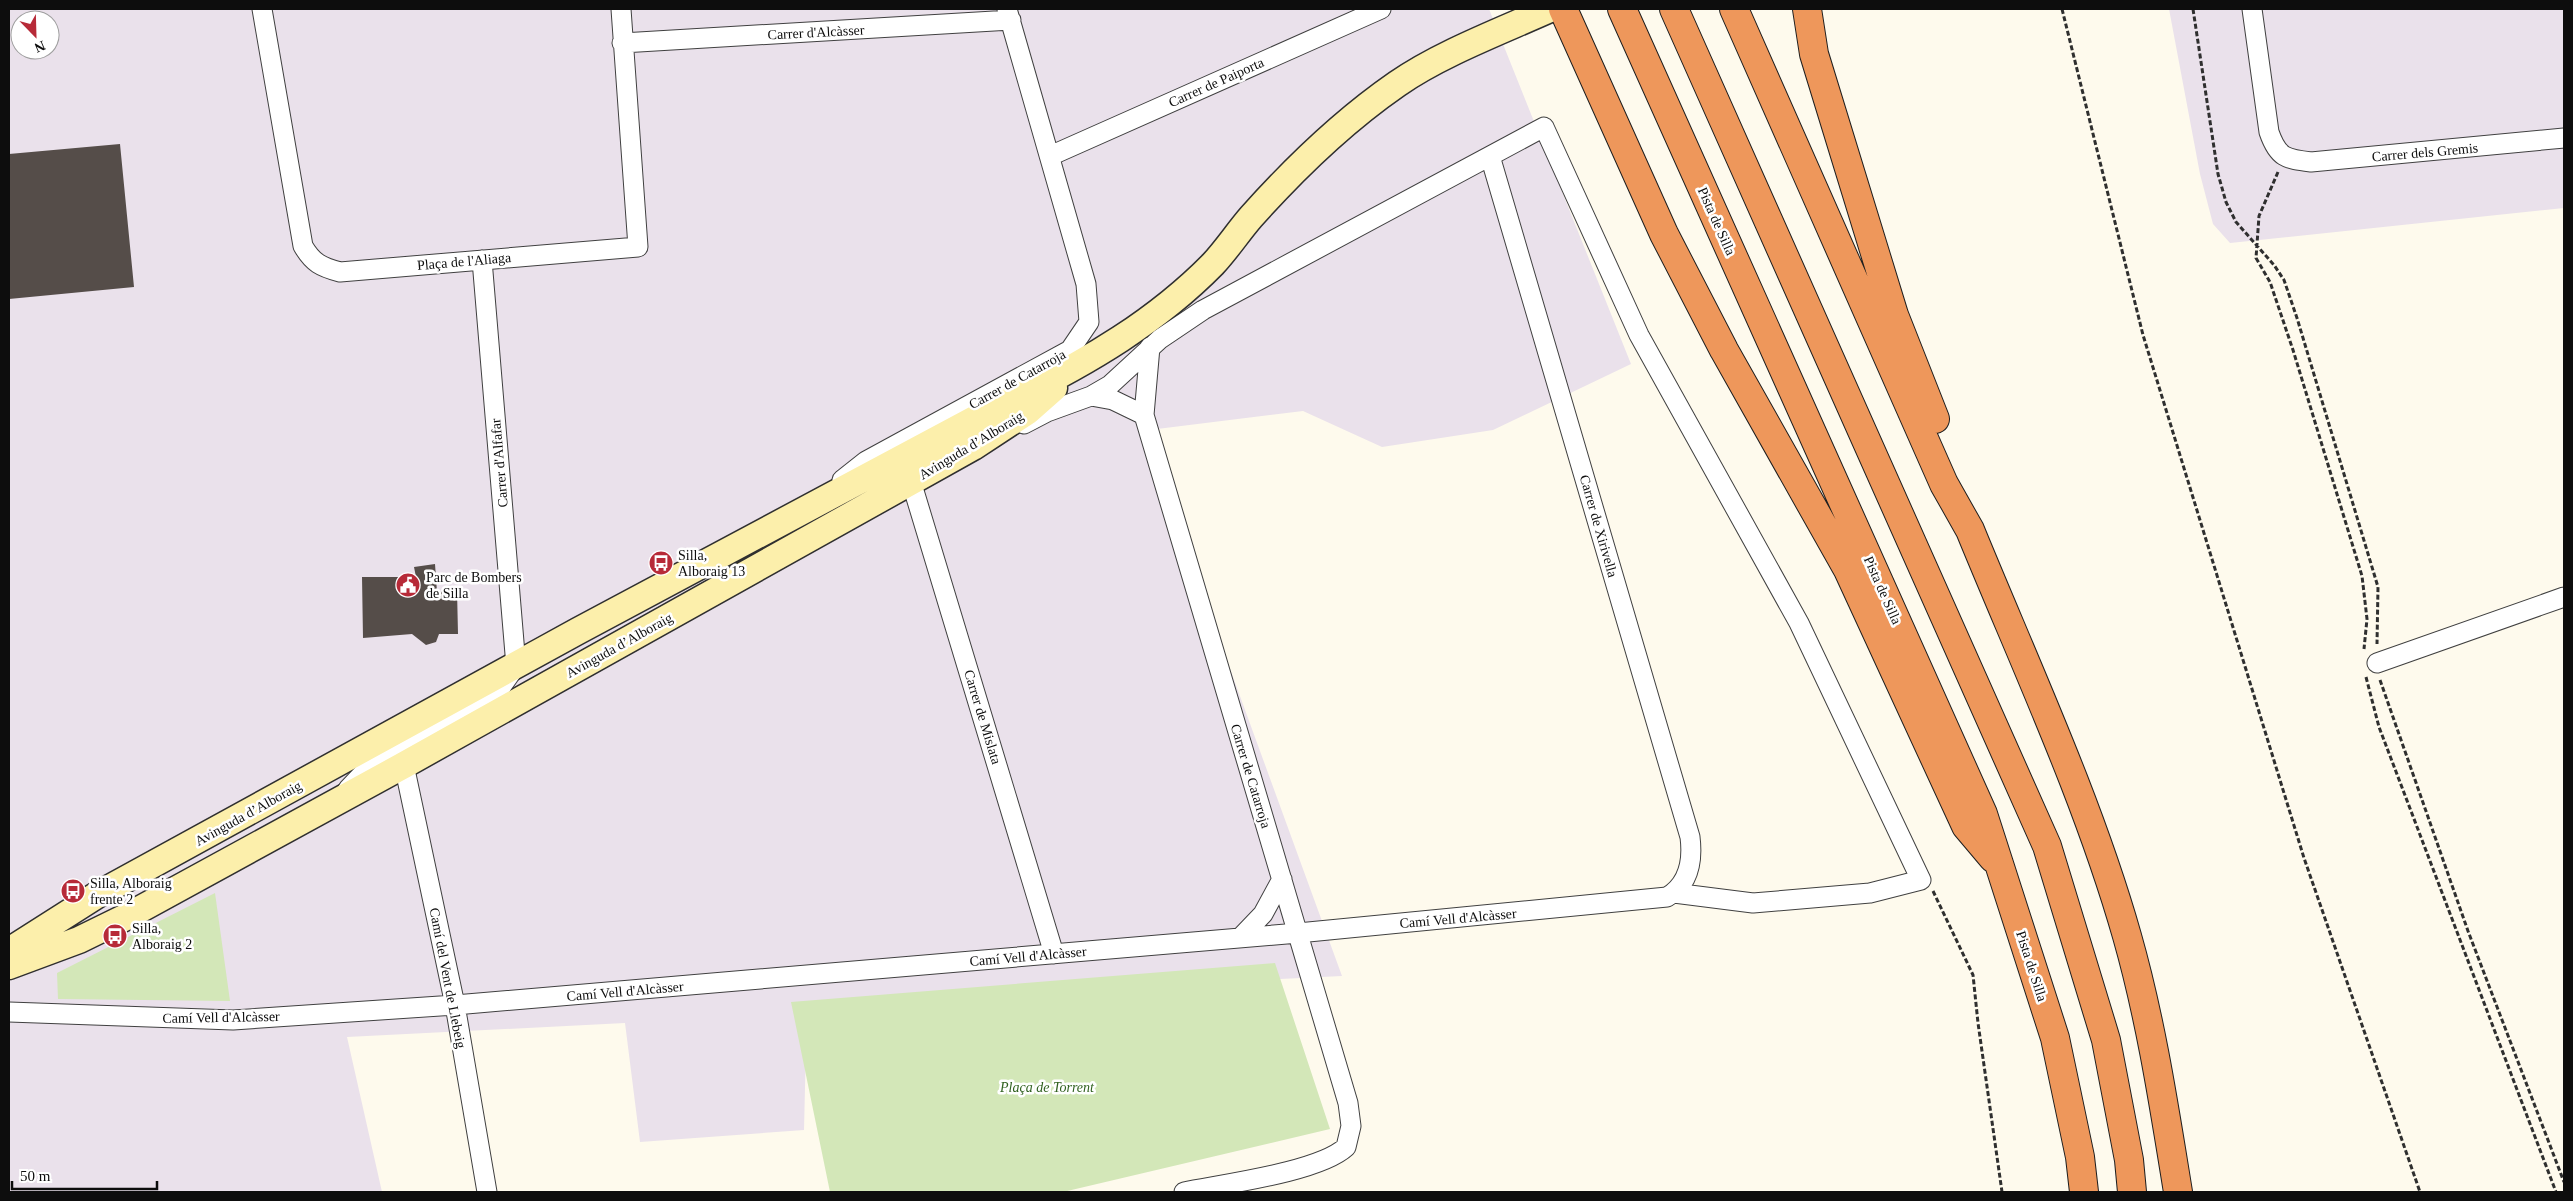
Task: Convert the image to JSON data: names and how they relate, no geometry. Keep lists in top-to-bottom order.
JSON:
{
  "streets": {
    "highway": ["Pista de Silla"],
    "street": [
      "Carrer d'Alcàsser",
      "Carrer de Paiporta",
      "Carrer dels Gremis",
      "Plaça de l'Aliaga",
      "Carrer de Catarroja",
      "Avinguda d’Alboraig",
      "Carrer d'Alfafar",
      "Carrer de Xirivella",
      "Carrer de Mislata",
      "Camí Vell d'Alcàsser",
      "Camí del Vent de Llebeig"
    ]
  },
  "crossings": [
    ["Carrer d'Alcàsser", "Plaça de l'Aliaga"],
    ["Carrer d'Alcàsser", "Carrer de Catarroja"],
    ["Carrer de Paiporta", "Carrer de Catarroja"],
    ["Plaça de l'Aliaga", "Carrer d'Alfafar"],
    ["Carrer de Catarroja", "Avinguda d’Alboraig"],
    ["Carrer de Catarroja", "Camí Vell d'Alcàsser"],
    ["Avinguda d’Alboraig", "Carrer d'Alfafar"],
    ["Avinguda d’Alboraig", "Carrer de Mislata"],
    ["Avinguda d’Alboraig", "Camí del Vent de Llebeig"],
    ["Carrer de Xirivella", "Camí Vell d'Alcàsser"],
    ["Carrer de Mislata", "Camí Vell d'Alcàsser"],
    ["Camí Vell d'Alcàsser", "Camí del Vent de Llebeig"]
  ],
  "parks": ["Plaça de Torrent"],
  "places": {
    "bus stop": ["Silla, Alboraig 13", "Silla, Alboraig frente 2", "Silla, Alboraig 2"],
    "public building": ["Parc de Bombers de Silla"]
  },
  "scale_bar": "50 m",
  "north": "bottom right"
}
